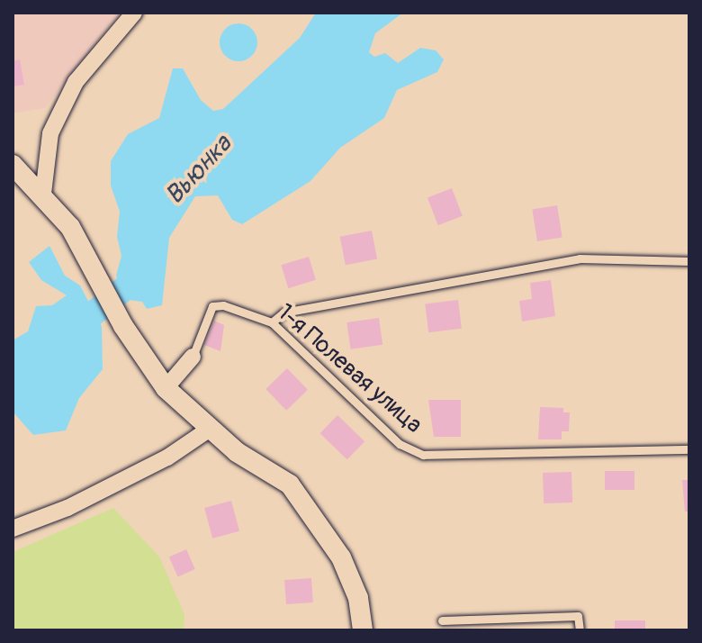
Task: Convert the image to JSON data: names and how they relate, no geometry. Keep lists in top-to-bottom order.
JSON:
{
  "streets": {
    "lane": ["1-я Полевая улица"]
  },
  "water": ["Вьюнка"]
}
